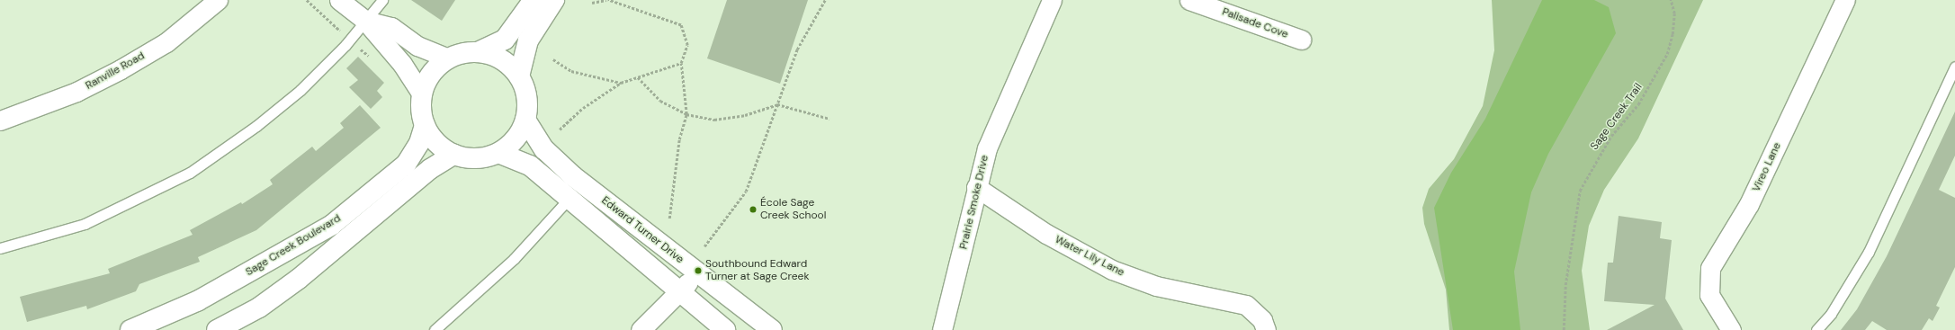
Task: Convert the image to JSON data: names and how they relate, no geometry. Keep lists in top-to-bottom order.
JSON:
{
  "streets": {
    "street": [
      "Palisade Cove",
      "Ranville Road",
      "Vireo Lane",
      "Prairie Smoke Drive",
      "Edward Turner Drive",
      "Sage Creek Boulevard",
      "Water Lily Lane"
    ],
    "path": ["Sage Creek Trail"]
  },
  "crossings": [
    ["Prairie Smoke Drive", "Water Lily Lane"],
    ["Edward Turner Drive", "Sage Creek Boulevard"]
  ],
  "places": ["École Sage Creek School", "Southbound Edward Turner at Sage Creek"]
}
